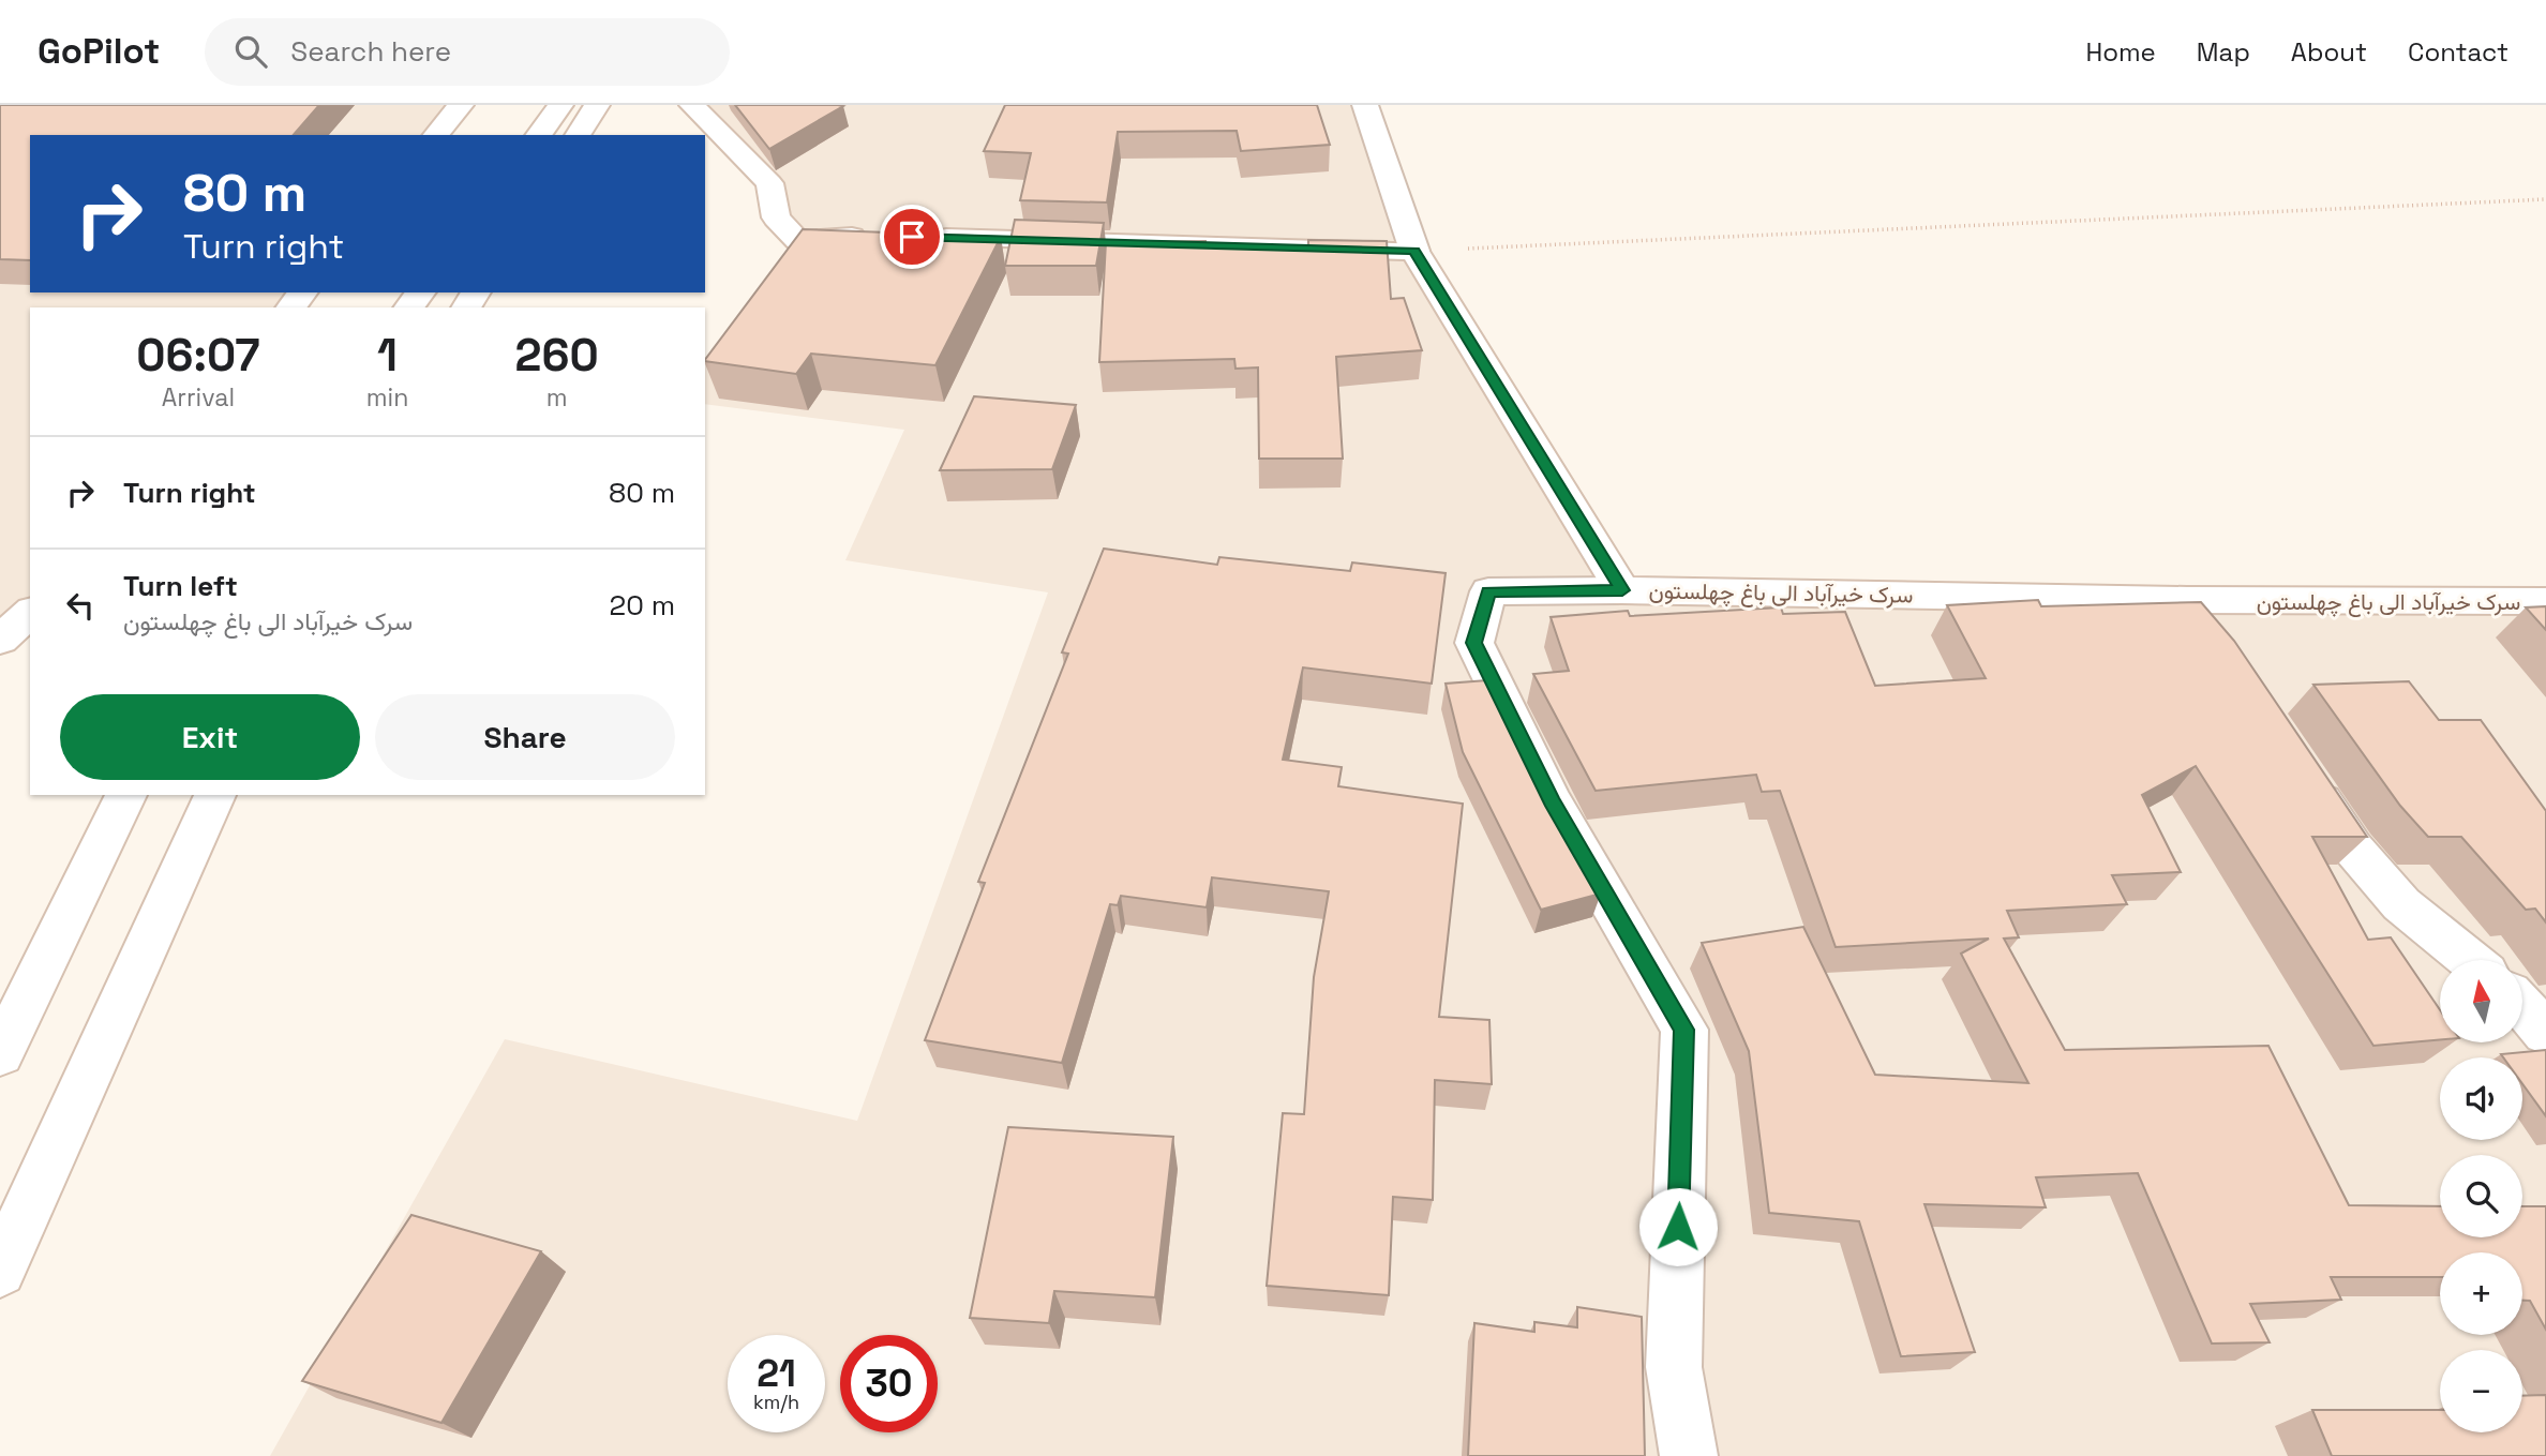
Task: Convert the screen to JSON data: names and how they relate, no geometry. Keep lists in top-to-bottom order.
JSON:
{
  "streets": {
    "street": ["سرک خیرآباد الی باغ چهلستون"]
  },
  "north": "top",
  "page": {
    "header": "GoPilot",
    "search": "Search here",
    "nav": [
      "Home",
      "Map",
      "About",
      "Contact"
    ],
    "turn": ["80 m", "Turn right"],
    "eta": [
      "06:07",
      "Arrival",
      "1",
      "min",
      "260",
      "m"
    ],
    "list": [
      {
        "name": "Turn right",
        "value": "80 m"
      },
      {
        "name": "Turn left",
        "note": "سرک خیرآباد الی باغ چهلستون",
        "value": "20 m"
      }
    ],
    "buttons": ["Exit", "Share"],
    "map_buttons": ["+", "−"],
    "speed": "21 km/h",
    "limit": "30"
  }
}
